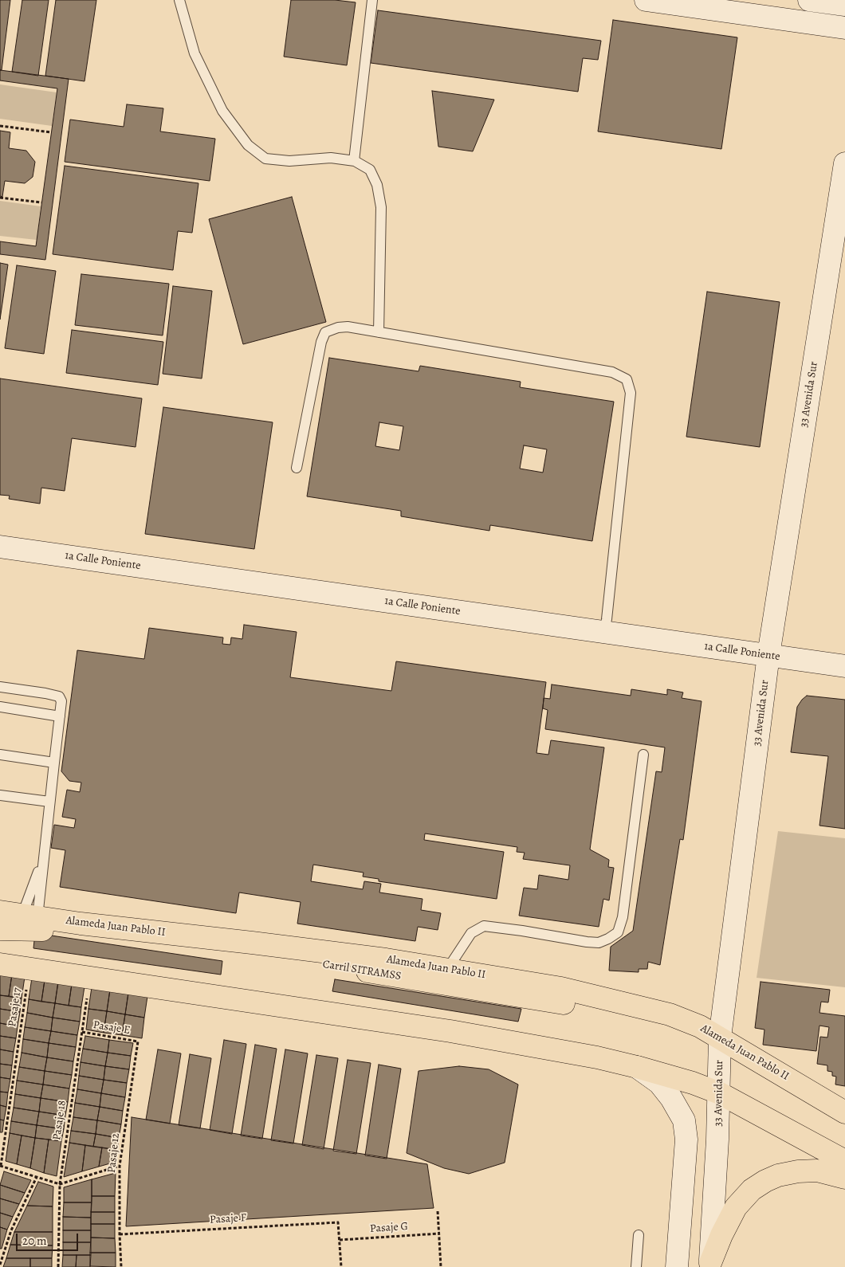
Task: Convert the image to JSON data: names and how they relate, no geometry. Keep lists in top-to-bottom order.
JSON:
{
  "streets": {
    "main road": ["Alameda Juan Pablo II", "Carril SITRAMSS"],
    "street": ["33 Avenida Sur", "1a Calle Poniente"],
    "path": [
      "Pasaje 17",
      "Pasaje E",
      "Pasaje 18",
      "Pasaje 12",
      "Pasaje F",
      "Pasaje G"
    ]
  },
  "crossings": [
    ["33 Avenida Sur", "1a Calle Poniente"],
    ["33 Avenida Sur", "Alameda Juan Pablo II"],
    ["33 Avenida Sur", "Carril SITRAMSS"],
    ["Alameda Juan Pablo II", "Carril SITRAMSS"],
    ["Pasaje E", "Pasaje 18"],
    ["Pasaje E", "Pasaje 12"],
    ["Pasaje 12", "Pasaje F"],
    ["Pasaje F", "Pasaje G"]
  ],
  "scale_bar": "20 m"
}
